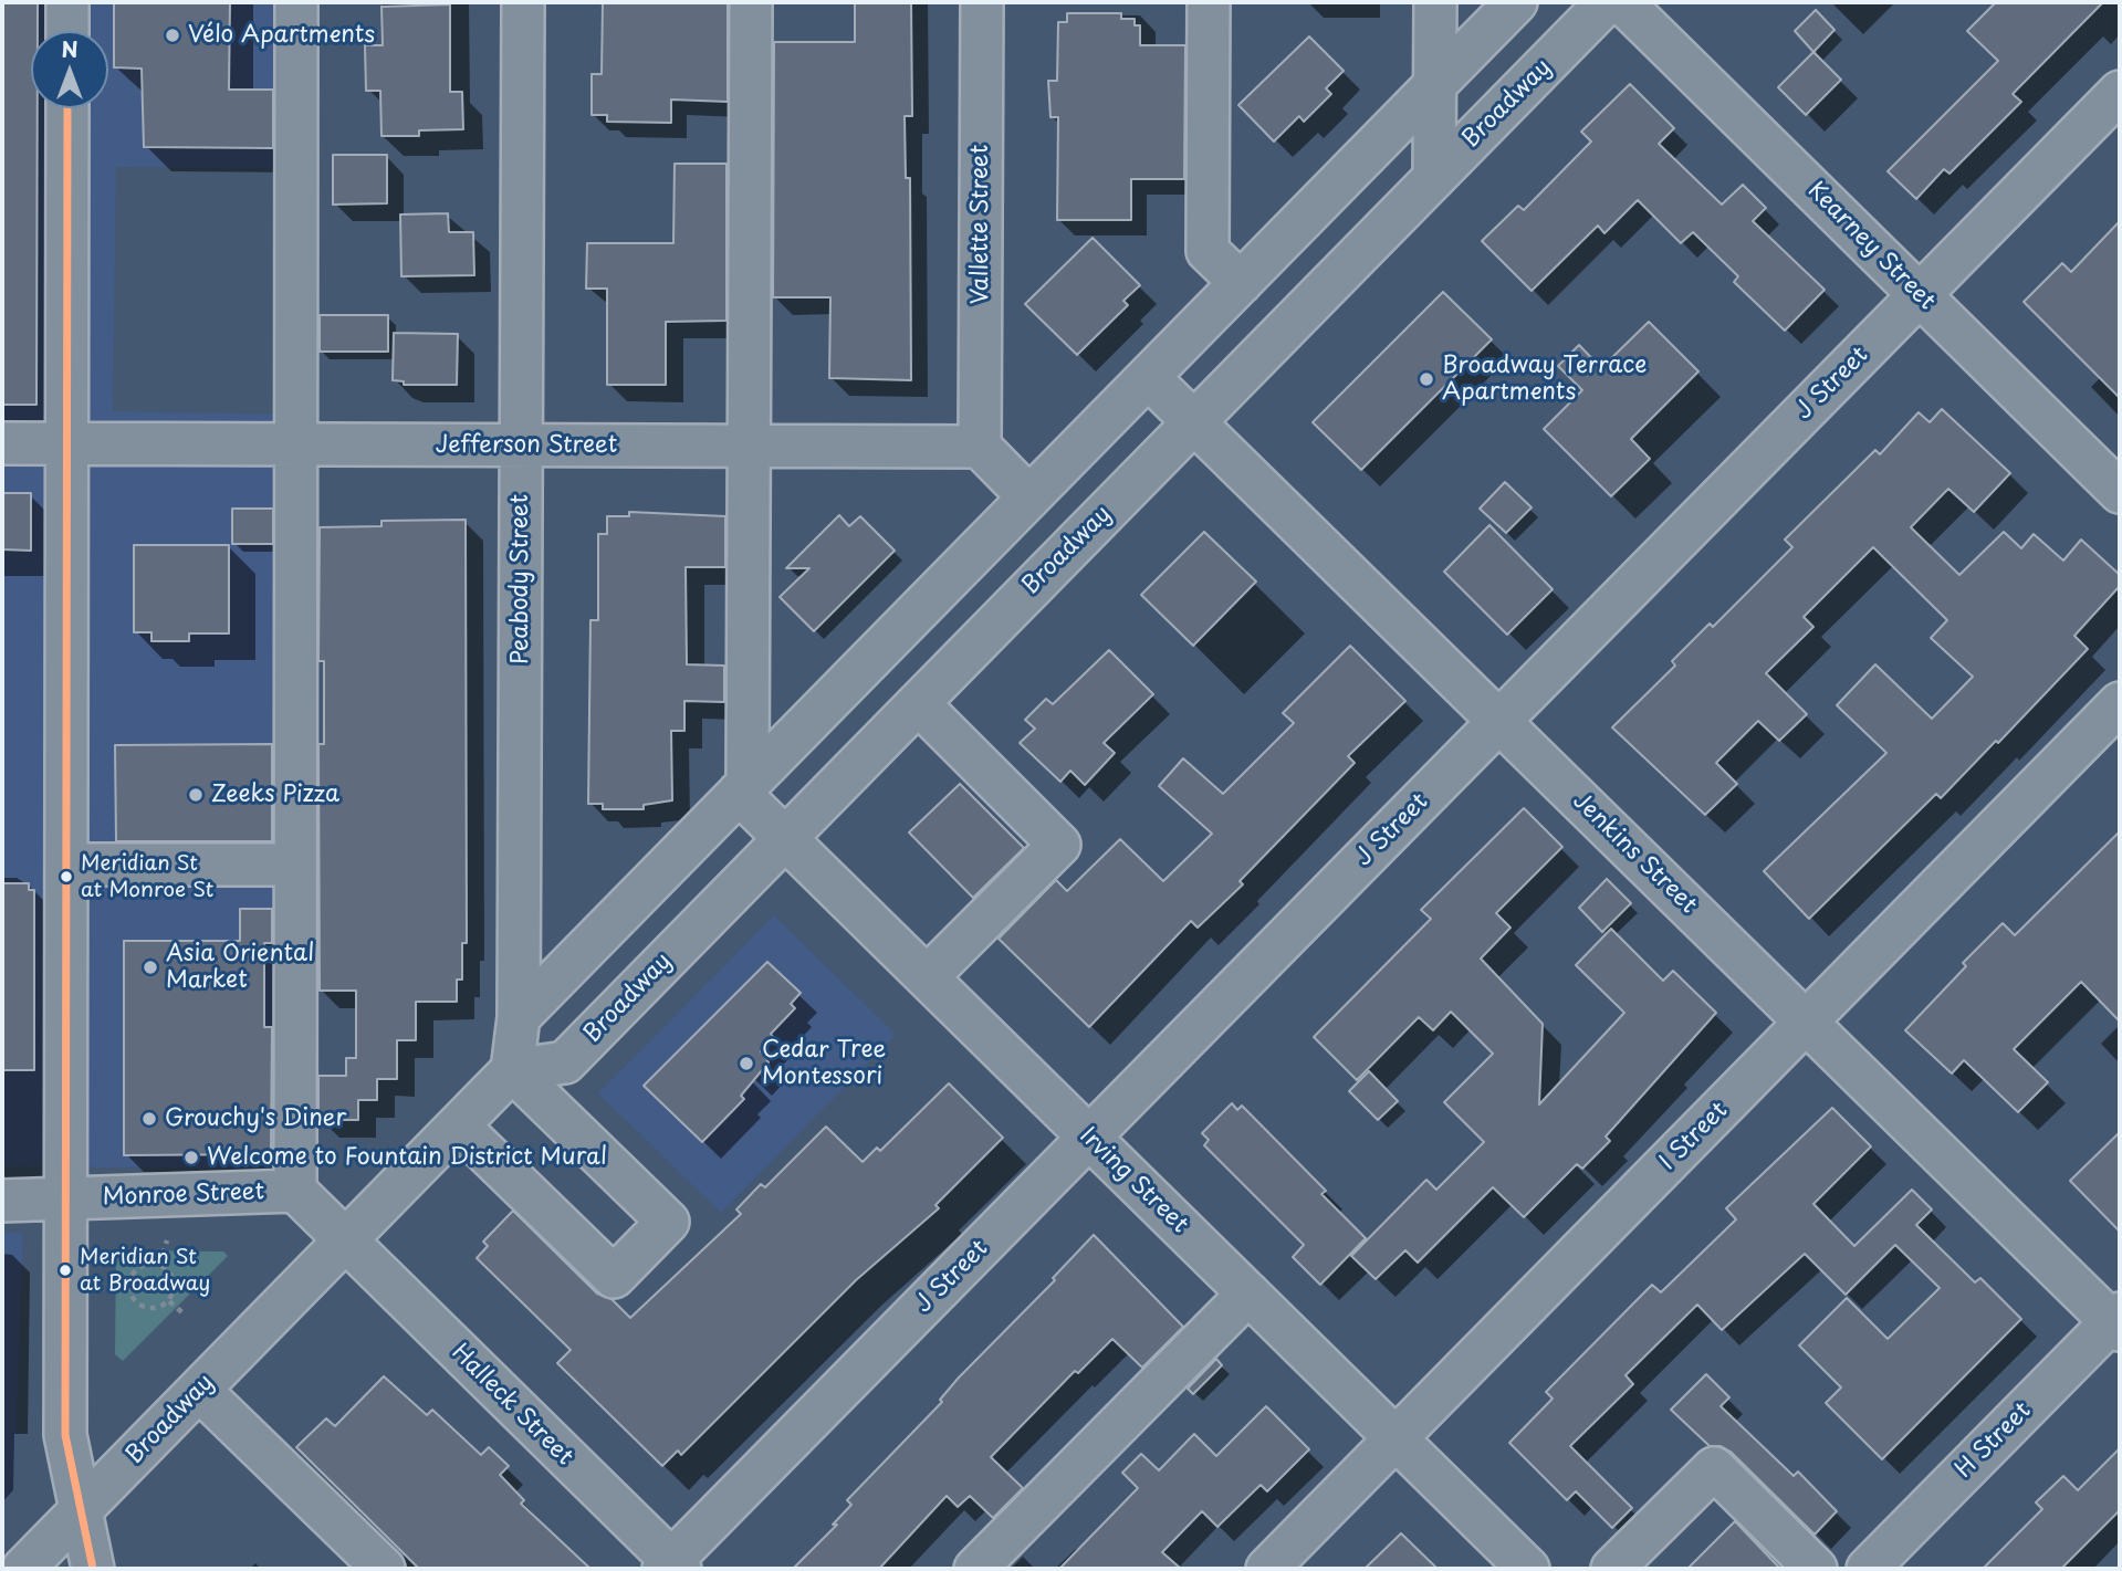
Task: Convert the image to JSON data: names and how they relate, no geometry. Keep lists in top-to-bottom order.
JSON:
{
  "streets": {
    "street": [
      "Broadway",
      "Vallette Street",
      "Kearney Street",
      "J Street",
      "Jefferson Street",
      "Peabody Street",
      "Jenkins Street",
      "I Street",
      "Irving Street",
      "Monroe Street",
      "Halleck Street",
      "H Street"
    ]
  },
  "crossings": [
    ["Broadway", "Jenkins Street"],
    ["Broadway", "Irving Street"],
    ["Broadway", "Monroe Street"],
    ["Broadway", "Halleck Street"],
    ["Vallette Street", "Jefferson Street"],
    ["Kearney Street", "J Street"],
    ["J Street", "Jenkins Street"],
    ["J Street", "Irving Street"],
    ["J Street", "Halleck Street"],
    ["Jefferson Street", "Peabody Street"],
    ["Jenkins Street", "I Street"],
    ["Jenkins Street", "H Street"],
    ["I Street", "Irving Street"],
    ["Monroe Street", "Halleck Street"]
  ],
  "places": [
    "Vélo Apartments",
    "Broadway Terrace Apartments",
    "Zeeks Pizza",
    "Meridian St at Monroe St",
    "Asia Oriental Market",
    "Cedar Tree Montessori",
    "Grouchy's Diner",
    "Welcome to Fountain District Mural",
    "Meridian St at Broadway"
  ],
  "north": "top"
}
